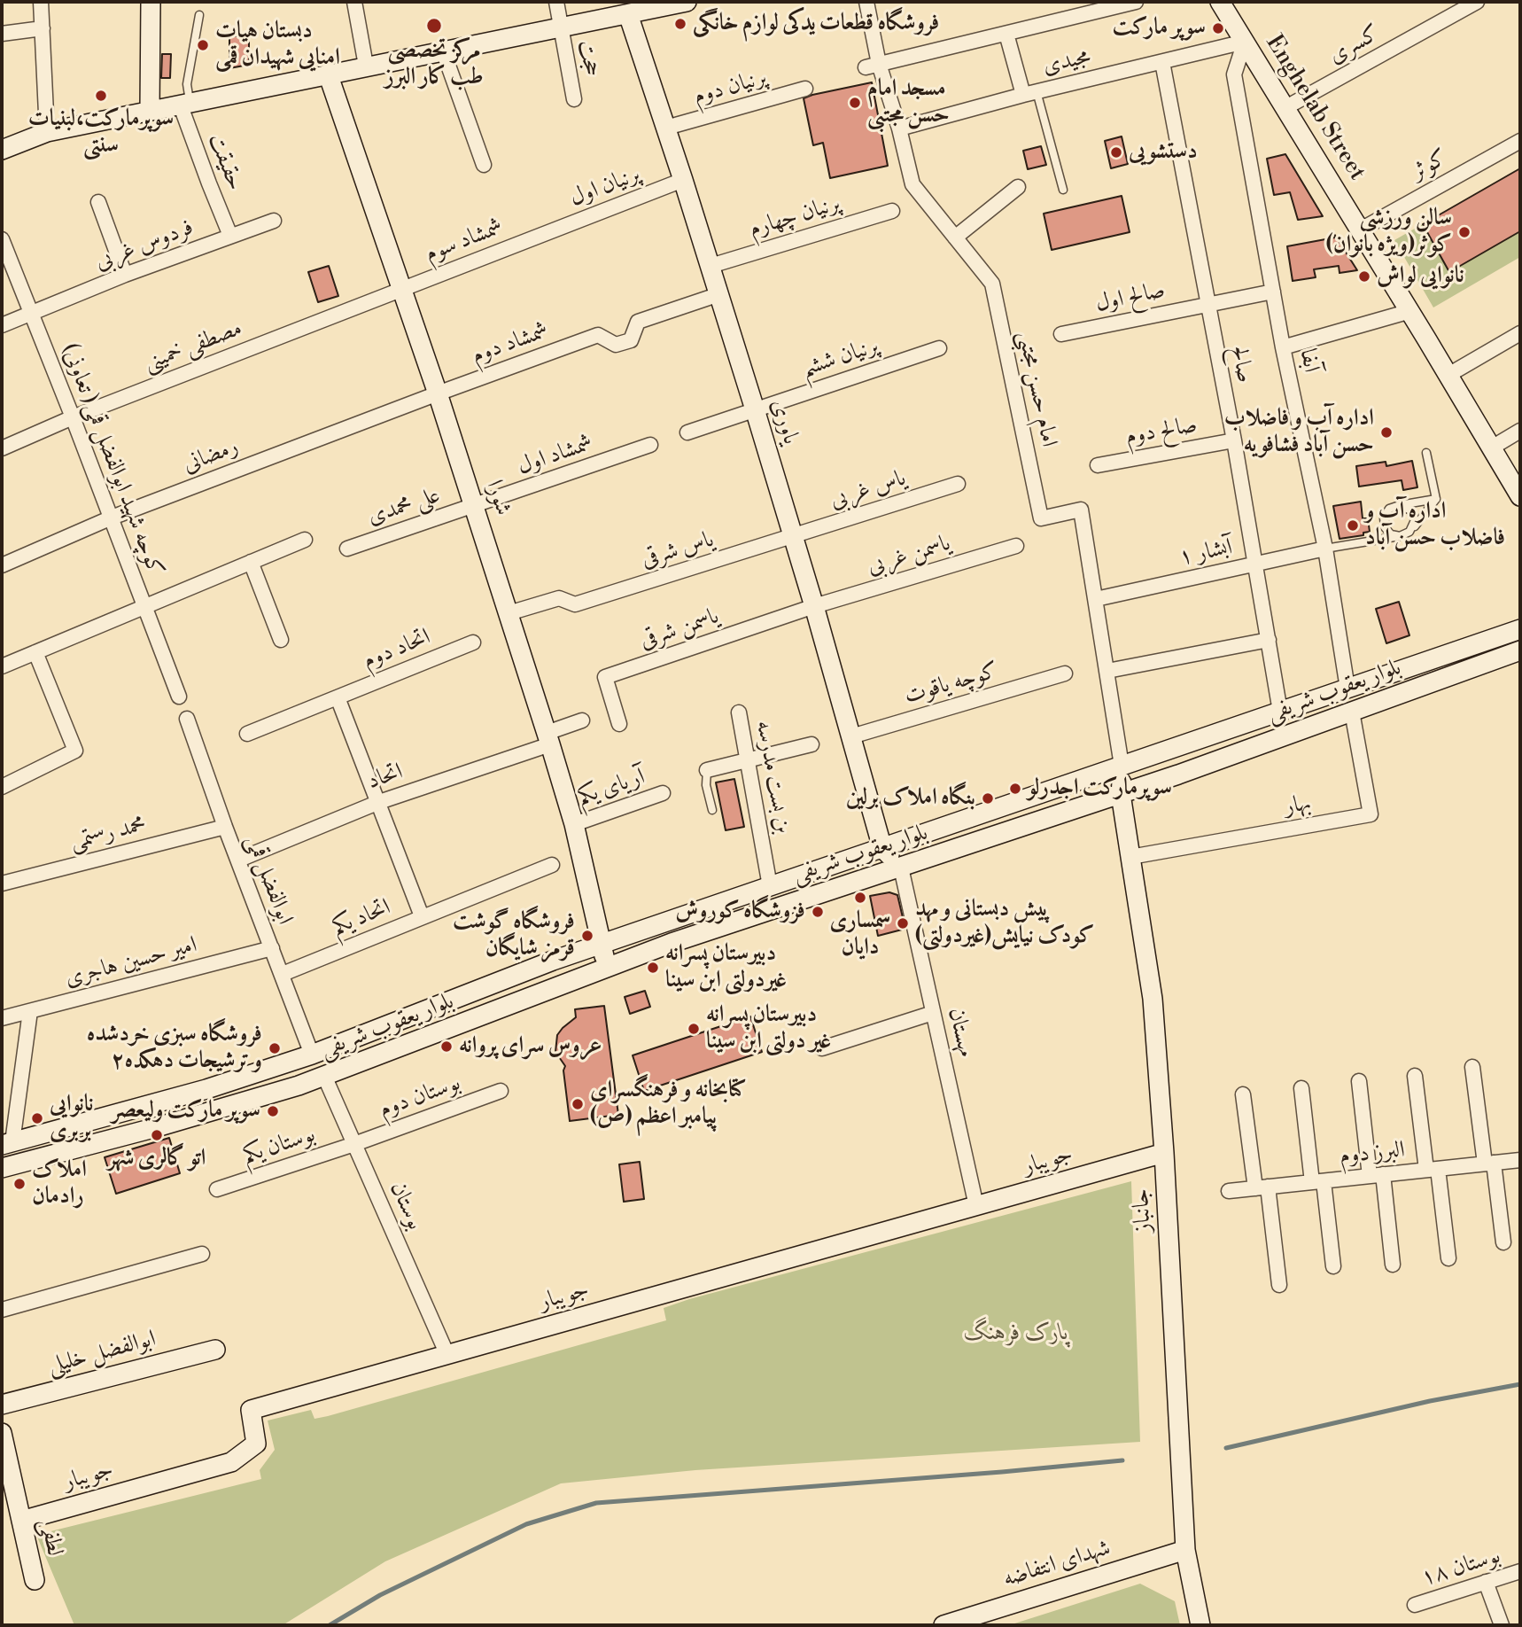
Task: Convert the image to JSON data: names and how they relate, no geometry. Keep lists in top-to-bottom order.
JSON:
{
  "streets": {
    "street": [
      "کسری",
      "حجت",
      "مجیدی",
      "پرنیان دوم",
      "Enghelab Street",
      "حقیقت",
      "کوثر",
      "پرنیان اول",
      "پرنیان چهارم",
      "شمشاد سوم",
      "فردوس غربی",
      "صالح اول",
      "شمشاد دوم",
      "مصطفی خمینی",
      "پرنیان ششم",
      "آبفا",
      "صالح",
      "امام حسن مجتبی",
      "یاوری",
      "صالح دوم",
      "شمشاد اول",
      "رمضانی",
      "کوچه شهید ابوالفضل قمی( تعاونی)",
      "یاس غربی",
      "شورا",
      "علی محمدی",
      "یاس شرقی",
      "آبشار ۱",
      "یاسمن غربی",
      "یاسمن شرقی",
      "اتحاد دوم",
      "کوچه یاقوت",
      "بلوار یعقوب شریفی",
      "اتحاد",
      "بن بست مدرسه",
      "آریای یکم",
      "بهار",
      "محمد رستمی",
      "ابوالفضل قمی",
      "اتحاد یکم",
      "امیر حسین هاجری",
      "مهستان",
      "بوستان دوم",
      "بوستان یکم",
      "البرز دوم",
      "جویبار",
      "بوستان",
      "جانباز",
      "ابوالفضل خلیلی",
      "لطفی",
      "شهدای انتفاضه",
      "بوستان ۱۸"
    ]
  },
  "crossings": [
    ["کسری", "Enghelab Street"],
    ["مجیدی", "Enghelab Street"],
    ["مجیدی", "آبفا"],
    ["مجیدی", "صالح"],
    ["مجیدی", "امام حسن مجتبی"],
    ["پرنیان دوم", "یاوری"],
    ["Enghelab Street", "کوثر"],
    ["Enghelab Street", "آبفا"],
    ["حقیقت", "فردوس غربی"],
    ["پرنیان اول", "شمشاد سوم"],
    ["پرنیان اول", "یاوری"],
    ["پرنیان چهارم", "یاوری"],
    ["شمشاد سوم", "مصطفی خمینی"],
    ["شمشاد سوم", "شورا"],
    ["فردوس غربی", "کوچه شهید ابوالفضل قمی( تعاونی)"],
    ["صالح اول", "آبفا"],
    ["صالح اول", "صالح"],
    ["شمشاد دوم", "یاوری"],
    ["شمشاد دوم", "رمضانی"],
    ["شمشاد دوم", "شورا"],
    ["مصطفی خمینی", "کوچه شهید ابوالفضل قمی( تعاونی)"],
    ["مصطفی خمینی", "شورا"],
    ["پرنیان ششم", "یاوری"],
    ["آبفا", "آبشار ۱"],
    ["آبفا", "بلوار یعقوب شریفی"],
    ["صالح", "صالح دوم"],
    ["صالح", "آبشار ۱"],
    ["صالح", "بلوار یعقوب شریفی"],
    ["امام حسن مجتبی", "آبشار ۱"],
    ["امام حسن مجتبی", "بلوار یعقوب شریفی"],
    ["امام حسن مجتبی", "جانباز"],
    ["یاوری", "یاس غربی"],
    ["یاوری", "یاس شرقی"],
    ["یاوری", "یاسمن غربی"],
    ["یاوری", "یاسمن شرقی"],
    ["یاوری", "کوچه یاقوت"],
    ["یاوری", "بلوار یعقوب شریفی"],
    ["شمشاد اول", "شورا"],
    ["شمشاد اول", "علی محمدی"],
    ["رمضانی", "کوچه شهید ابوالفضل قمی( تعاونی)"],
    ["رمضانی", "شورا"],
    ["یاس غربی", "یاس شرقی"],
    ["شورا", "علی محمدی"],
    ["شورا", "یاس شرقی"],
    ["شورا", "بلوار یعقوب شریفی"],
    ["شورا", "اتحاد"],
    ["شورا", "آریای یکم"],
    ["یاسمن غربی", "یاسمن شرقی"],
    ["بلوار یعقوب شریفی", "بن بست مدرسه"],
    ["بلوار یعقوب شریفی", "بهار"],
    ["بلوار یعقوب شریفی", "ابوالفضل قمی"],
    ["بلوار یعقوب شریفی", "مهستان"],
    ["بلوار یعقوب شریفی", "بوستان"],
    ["بلوار یعقوب شریفی", "جانباز"],
    ["اتحاد", "ابوالفضل قمی"],
    ["اتحاد", "اتحاد یکم"],
    ["بهار", "جانباز"],
    ["محمد رستمی", "ابوالفضل قمی"],
    ["ابوالفضل قمی", "اتحاد یکم"],
    ["ابوالفضل قمی", "امیر حسین هاجری"],
    ["مهستان", "جویبار"],
    ["بوستان دوم", "بوستان یکم"],
    ["بوستان دوم", "بوستان"],
    ["بوستان یکم", "بوستان"],
    ["جویبار", "بوستان"],
    ["جویبار", "جانباز"],
    ["جویبار", "لطفی"],
    ["جانباز", "شهدای انتفاضه"]
  ],
  "parks": ["پارک فرهنگ"],
  "places": [
    "فروشگاه قطعات یدکی لوازم خانگی",
    "مرکز تخصصی طب کار البرز",
    "سوپر مارکت",
    "دبستان هیات امنایی شهیدان قمی",
    "سوپرمارکت،لبنیات سنتی",
    "مسجد امام حسن مجتبی",
    "دستشویی",
    "سالن ورزشی کوثر(ویژه بانوان)",
    "نانوایی لواش",
    "اداره آب و فاضلاب حسن آباد فشافویه",
    "اداره آب و فاضلاب حسن آباد",
    "سوپرمارکت اجدرلو",
    "بنگاه املاک برلین",
    "سمساری دایان",
    "فزوشگاه کوروش",
    "پیش دبستانی و مهد کودک نیایش(غیردولتی)",
    "فروشگاه گوشت قرمز شایگان",
    "دبیرستان پسرانه غیردولتی ابن سینا",
    "دبیرستان پسرانه غیر دولتی ابن سینا",
    "عروس سرای پروانه",
    "فروشگاه سبزی خردشده و ترشیجات دهکده۲",
    "کتابخانه و فرهنگسرای پیامبر اعظم (ص)",
    "سوپر مارکت ولیعصر",
    "نانوایی بربری",
    "اتو گالری شهر",
    "املاک رادمان"
  ]
}
